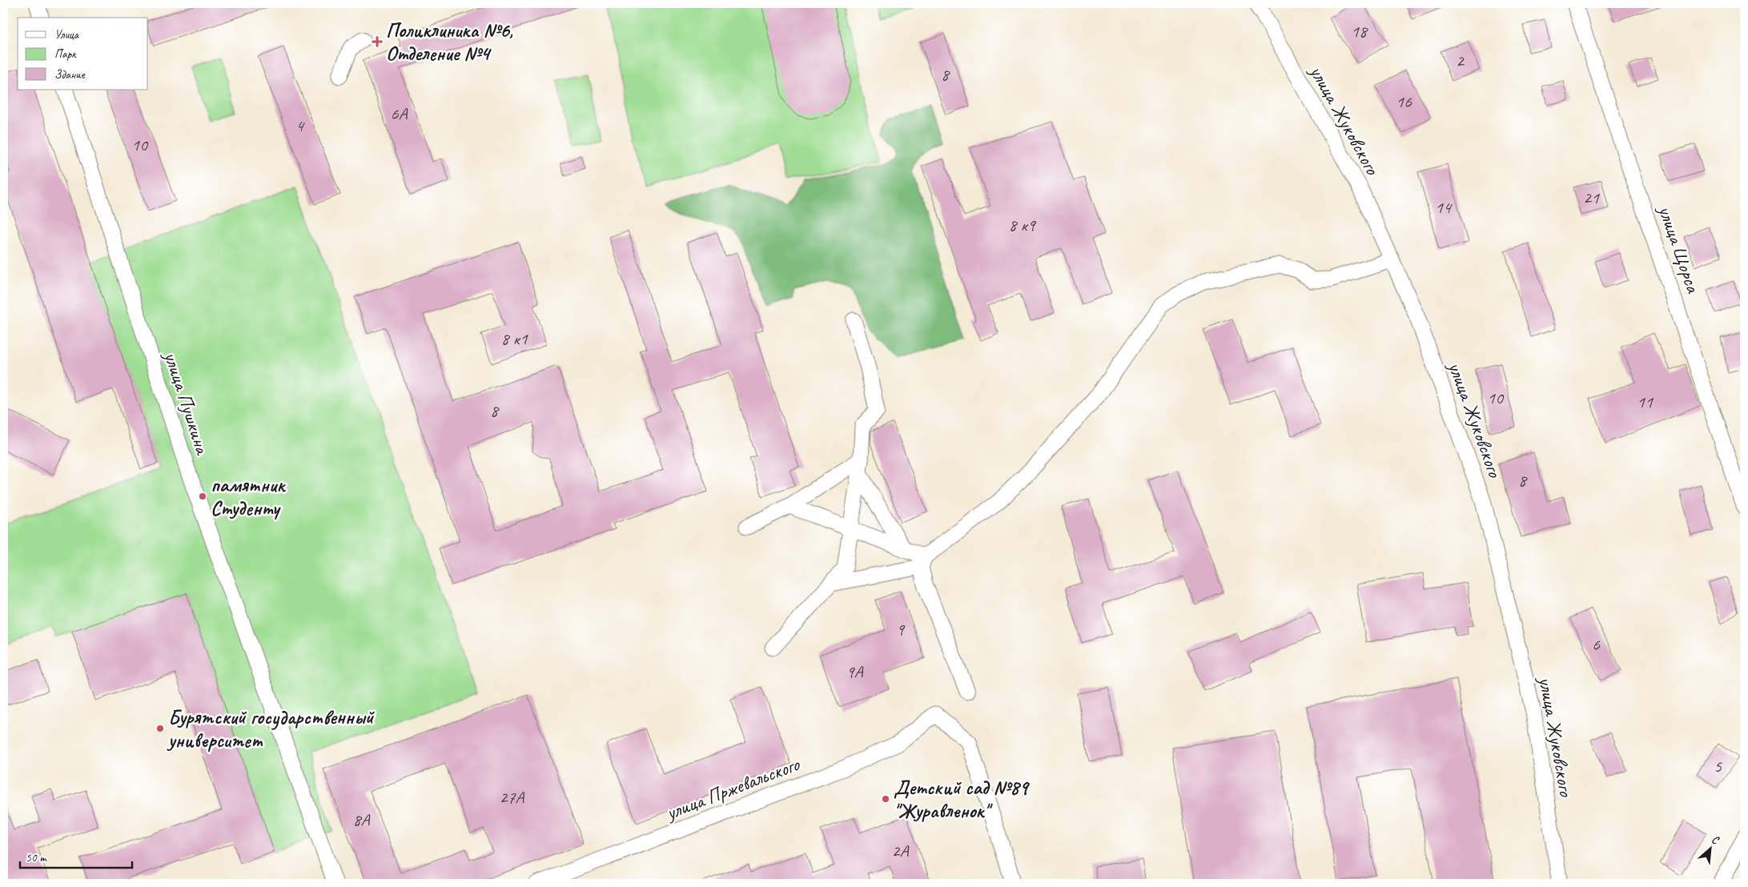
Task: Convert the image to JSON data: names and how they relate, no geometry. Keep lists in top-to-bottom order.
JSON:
{
  "streets": {
    "street": [
      "улица Жуковского",
      "улица Щорса",
      "улица Пушкина",
      "улица Пржевальского"
    ]
  },
  "places": {
    "health": ["Поликлиника №6, Отделение №4"],
    "other": ["памятник Студенту", "Бурятский государственный университет", "Детский сад №89 \"Журавленок\""]
  },
  "house_numbers": [
    "18",
    "2",
    "8",
    "16",
    "6А",
    "4",
    "10",
    "21",
    "14",
    "8 к9",
    "8 к1",
    "10",
    "11",
    "8",
    "8",
    "9",
    "6",
    "9А",
    "5",
    "27А",
    "8А",
    "2А"
  ],
  "legend": ["Улица", "Парк", "Здание"],
  "scale_bar": "50 m",
  "north": "top right"
}
